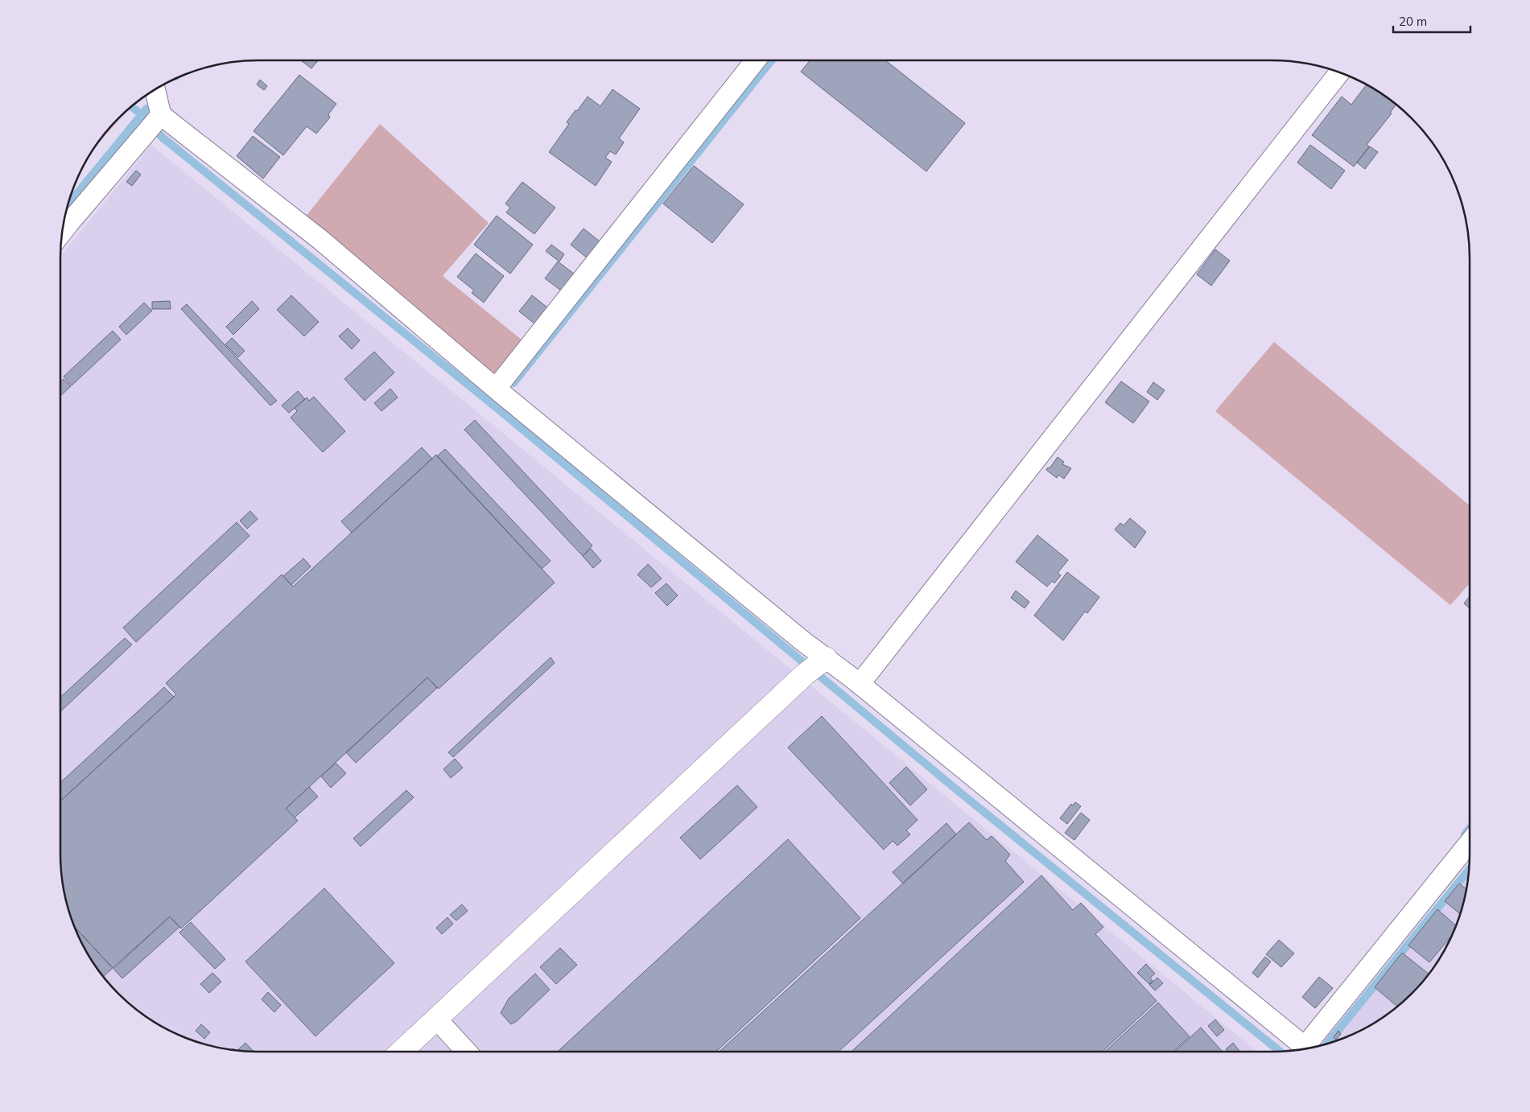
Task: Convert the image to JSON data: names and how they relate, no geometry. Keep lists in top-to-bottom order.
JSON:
{
  "scale_bar": "20 m"
}
